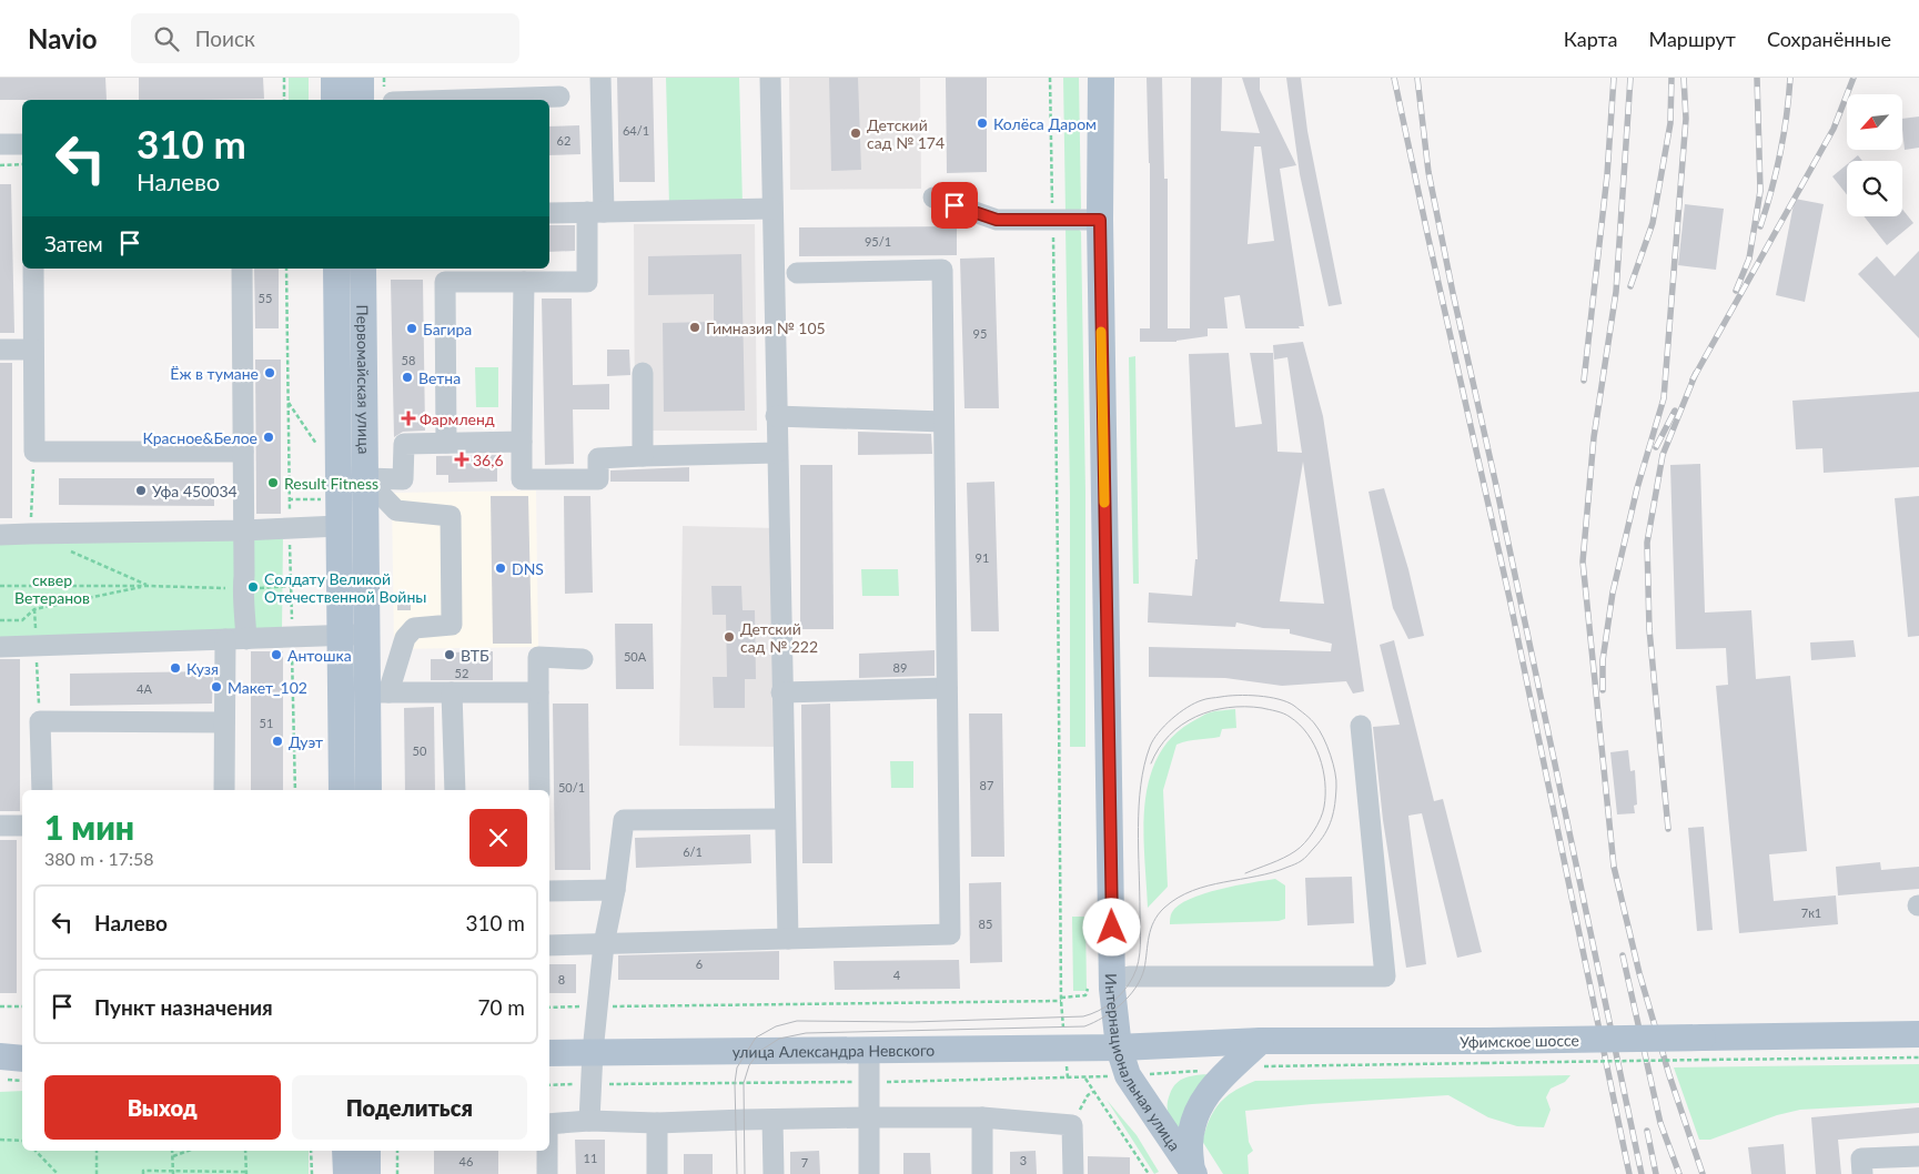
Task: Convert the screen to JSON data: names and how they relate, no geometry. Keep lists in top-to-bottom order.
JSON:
{
  "streets": {
    "main road": [
      "Первомайская улица",
      "Уфимское шоссе",
      "улица Александра Невского",
      "Интернациональная улица"
    ]
  },
  "crossings": [
    ["Уфимское шоссе", "улица Александра Невского"],
    ["Уфимское шоссе", "Интернациональная улица"],
    ["улица Александра Невского", "Интернациональная улица"]
  ],
  "parks": ["сквер Ветеранов"],
  "places": {
    "other": [
      "Колёса Даром",
      "Детский сад № 174",
      "Гимназия № 105",
      "Багира",
      "Ёж в тумане",
      "Ветна",
      "Красное&Белое",
      "Result Fitness",
      "Уфа 450034",
      "DNS",
      "Солдату Великой Отечественной Войны",
      "Детский сад № 222",
      "Антошка",
      "ВТБ",
      "Кузя",
      "Макет_102",
      "Дуэт"
    ],
    "health": ["Фармленд", "36,6"]
  },
  "house_numbers": [
    "64/1",
    "62",
    "95/1",
    "55",
    "95",
    "58",
    "91",
    "50А",
    "89",
    "52",
    "4А",
    "51",
    "50",
    "87",
    "50/1",
    "6/1",
    "7к1",
    "85",
    "6",
    "4",
    "8",
    "11",
    "3",
    "46",
    "7"
  ],
  "north": "bottom left",
  "page": {
    "header": "Navio",
    "search": "Поиск",
    "nav": ["Карта", "Маршрут", "Сохранённые"],
    "turn": ["310 m", "Налево"],
    "then": "Затем",
    "heading": ["1 мин", "380 m · 17:58"],
    "list": [
      {
        "name": "Налево",
        "value": "310 m"
      },
      {
        "name": "Пункт назначения",
        "value": "70 m"
      }
    ],
    "buttons": ["Выход", "Поделиться"]
  }
}
